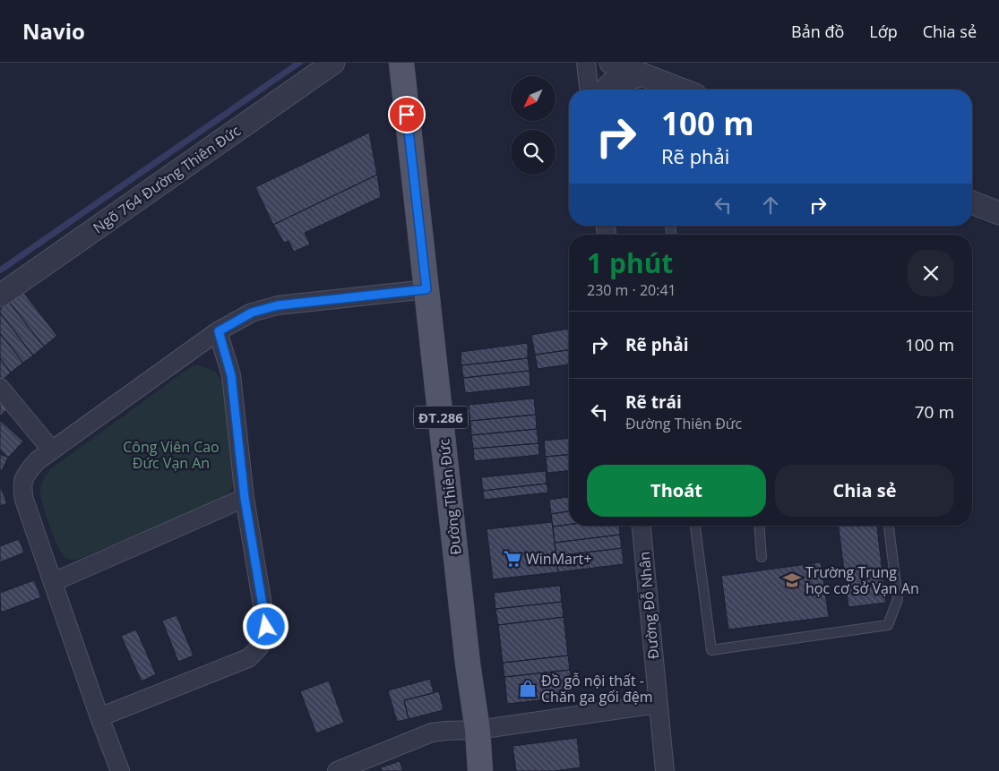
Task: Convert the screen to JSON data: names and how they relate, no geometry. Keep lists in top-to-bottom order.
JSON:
{
  "streets": {
    "main road": ["ĐT.286", "Đường Thiên Đức"],
    "street": ["Ngõ 764 Đường Thiên Đức", "Đường Đỗ Nhân"]
  },
  "parks": ["Công Viên Cao Đức Vạn An"],
  "places": {
    "supermarket": ["WinMart+"],
    "school or university": ["Trường Trung học cơ sở Vạn An"],
    "shop": ["Đồ gỗ nội thất - Chăn ga gối đệm"]
  },
  "north": "bottom left",
  "page": {
    "header": "Navio",
    "nav": ["Bản đồ", "Lớp", "Chia sẻ"],
    "turn": ["100 m", "Rẽ phải"],
    "heading": ["1 phút", "230 m · 20:41"],
    "list": [
      {
        "name": "Rẽ phải",
        "value": "100 m"
      },
      {
        "name": "Rẽ trái",
        "note": "Đường Thiên Đức",
        "value": "70 m"
      }
    ],
    "buttons": ["Thoát", "Chia sẻ"]
  }
}
